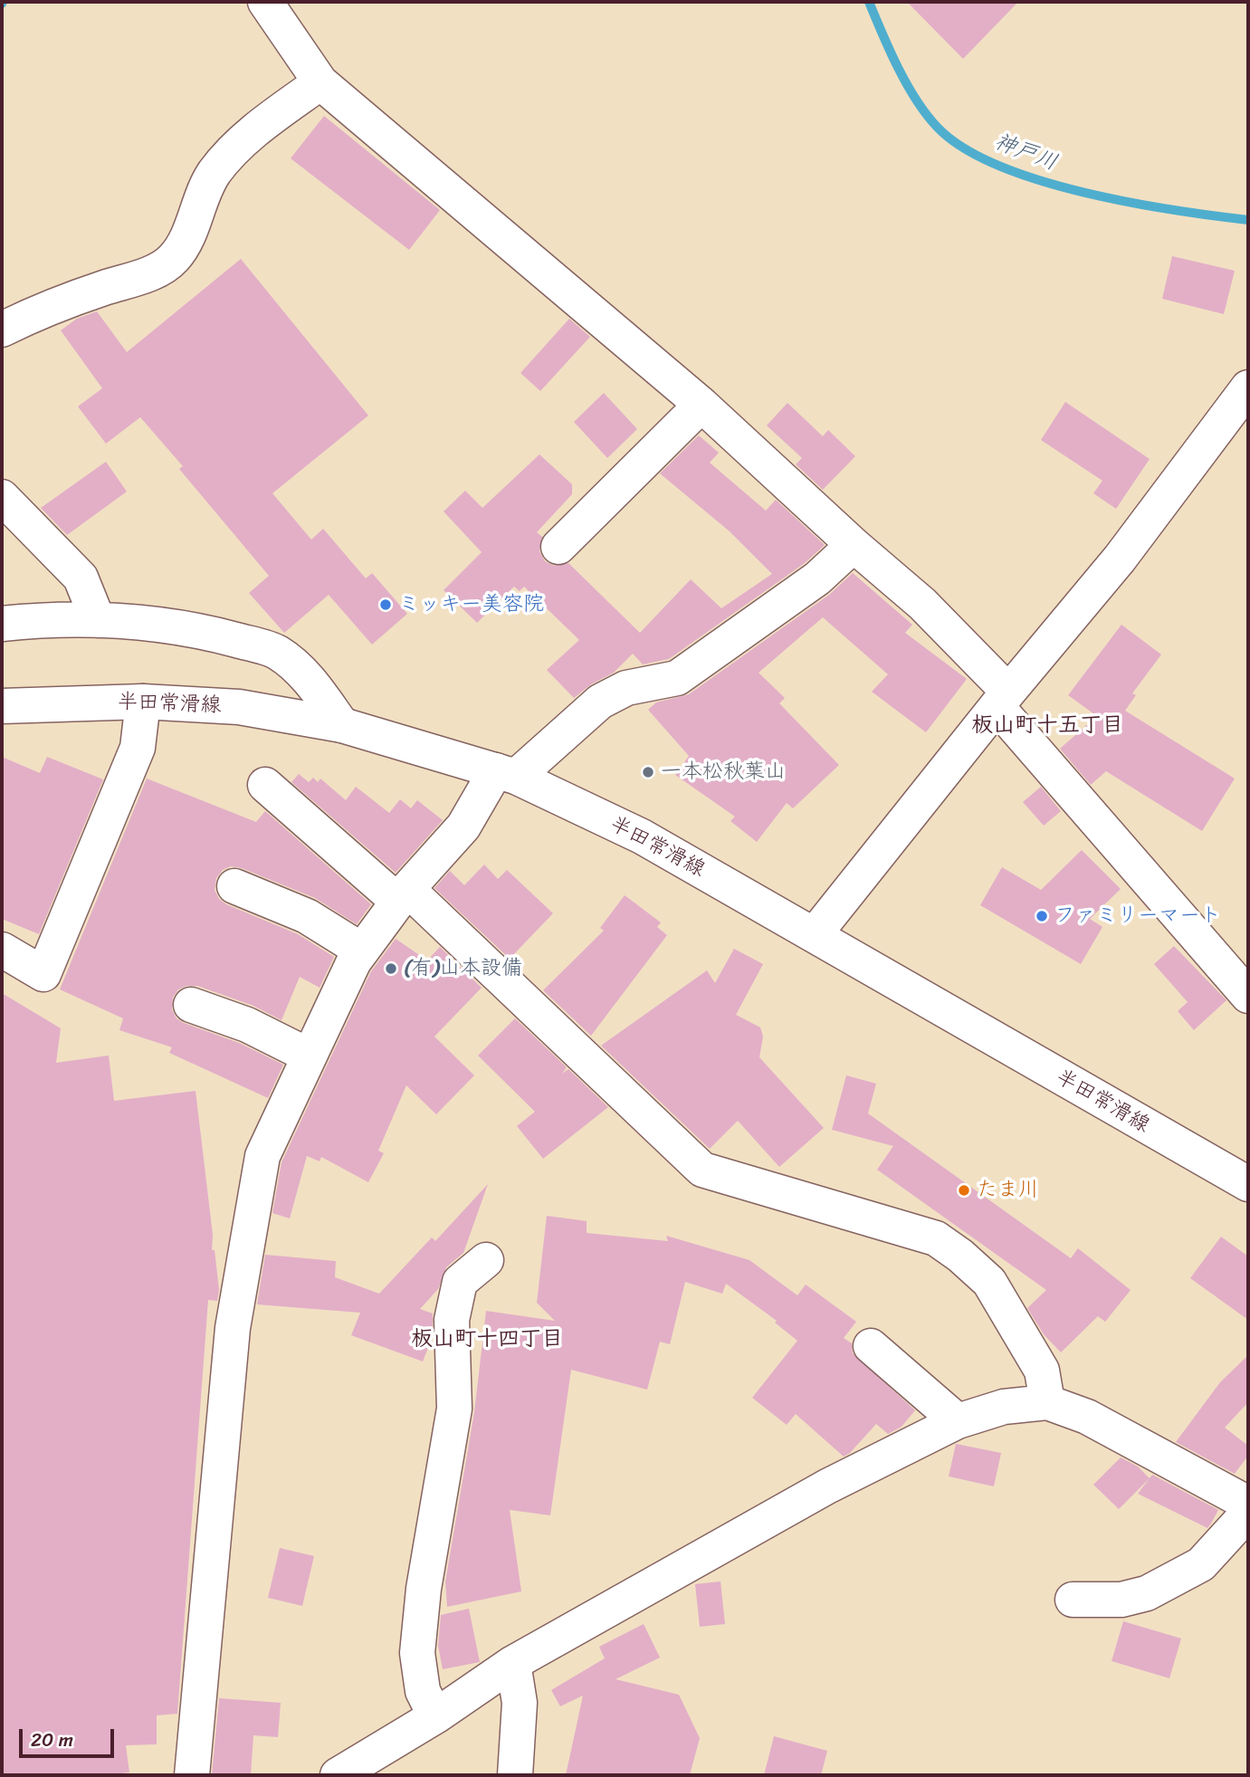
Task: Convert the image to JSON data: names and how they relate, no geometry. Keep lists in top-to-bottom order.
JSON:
{
  "streets": {
    "street": ["半田常滑線"]
  },
  "districts": ["板山町十五丁目", "板山町十四丁目"],
  "water": ["神戸川"],
  "places": [
    "ミッキー美容院",
    "一本松秋葉山",
    "ファミリーマート",
    "(有)山本設備",
    "たま川"
  ],
  "scale_bar": "20 m"
}
